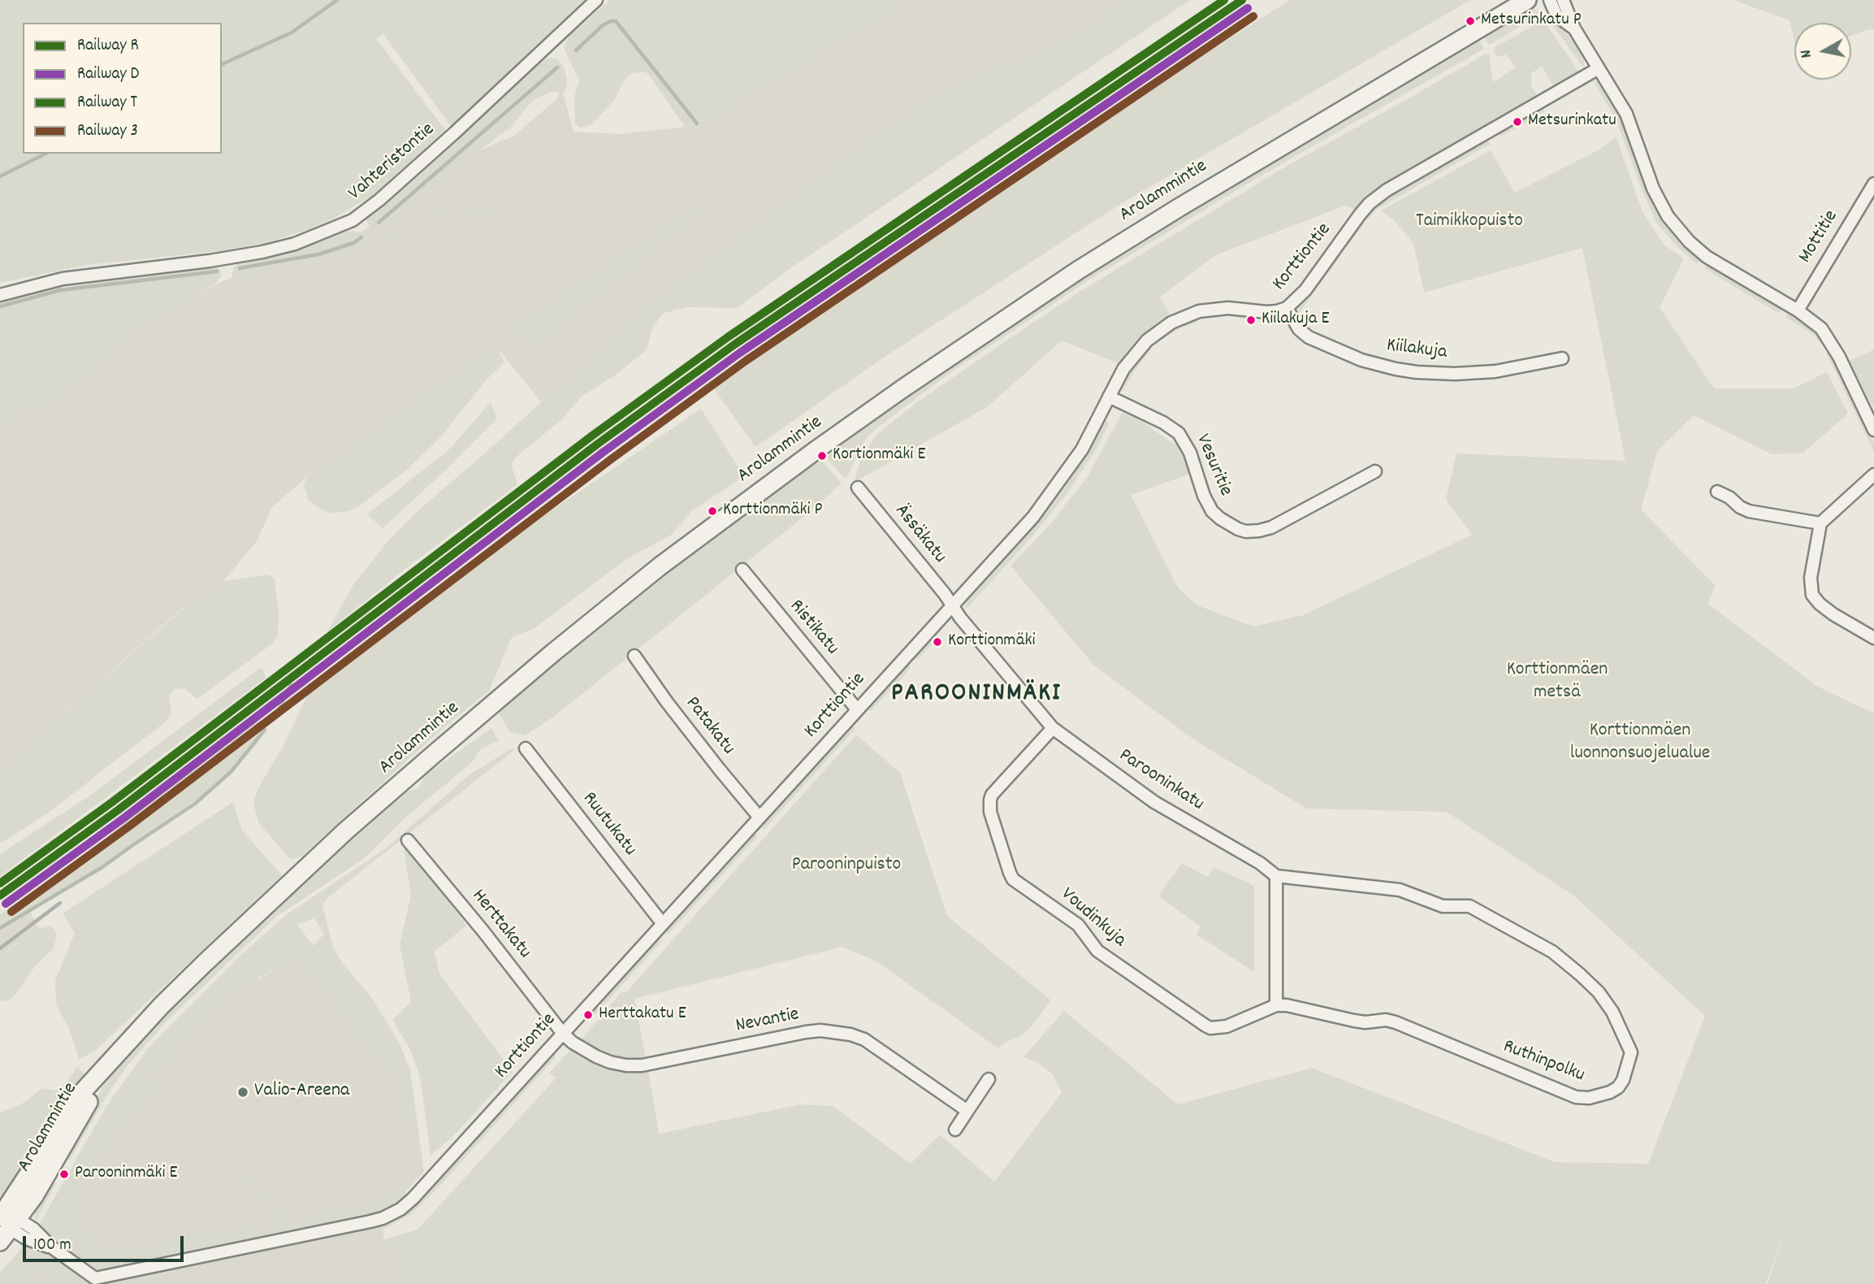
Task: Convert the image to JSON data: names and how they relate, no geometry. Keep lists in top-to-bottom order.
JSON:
{
  "streets": {
    "street": [
      "Vahteristontie",
      "Arolammintie",
      "Mottitie",
      "Korttiontie",
      "Kiilakuja",
      "Vesuritie",
      "Ässäkatu",
      "Ristikatu",
      "Patakatu",
      "Parooninkatu",
      "Ruutukatu",
      "Voudinkuja",
      "Herttakatu",
      "Nevantie",
      "Ruthinpolku"
    ]
  },
  "crossings": [
    ["Arolammintie", "Korttiontie"],
    ["Korttiontie", "Kiilakuja"],
    ["Korttiontie", "Vesuritie"],
    ["Korttiontie", "Ässäkatu"],
    ["Korttiontie", "Ristikatu"],
    ["Korttiontie", "Patakatu"],
    ["Korttiontie", "Parooninkatu"],
    ["Korttiontie", "Ruutukatu"],
    ["Korttiontie", "Herttakatu"],
    ["Korttiontie", "Nevantie"],
    ["Ässäkatu", "Parooninkatu"],
    ["Parooninkatu", "Voudinkuja"],
    ["Parooninkatu", "Ruthinpolku"],
    ["Voudinkuja", "Ruthinpolku"],
    ["Herttakatu", "Nevantie"]
  ],
  "districts": ["PAROONINMÄKI"],
  "parks": [
    "Taimikkopuisto",
    "Korttionmäen metsä",
    "Korttionmäen luonnonsuojelualue",
    "Parooninpuisto"
  ],
  "places": [
    "Metsurinkatu P",
    "Metsurinkatu",
    "Kiilakuja E",
    "Kortionmäki E",
    "Korttionmäki P",
    "Korttionmäki",
    "Herttakatu E",
    "Valio-Areena",
    "Parooninmäki E"
  ],
  "lines": [
    "rail line R",
    "rail line T",
    "rail line D",
    "rail line 3"
  ],
  "legend": [
    "Railway R",
    "Railway D",
    "Railway T",
    "Railway 3"
  ],
  "scale_bar": "100 m",
  "north": "left"
}
